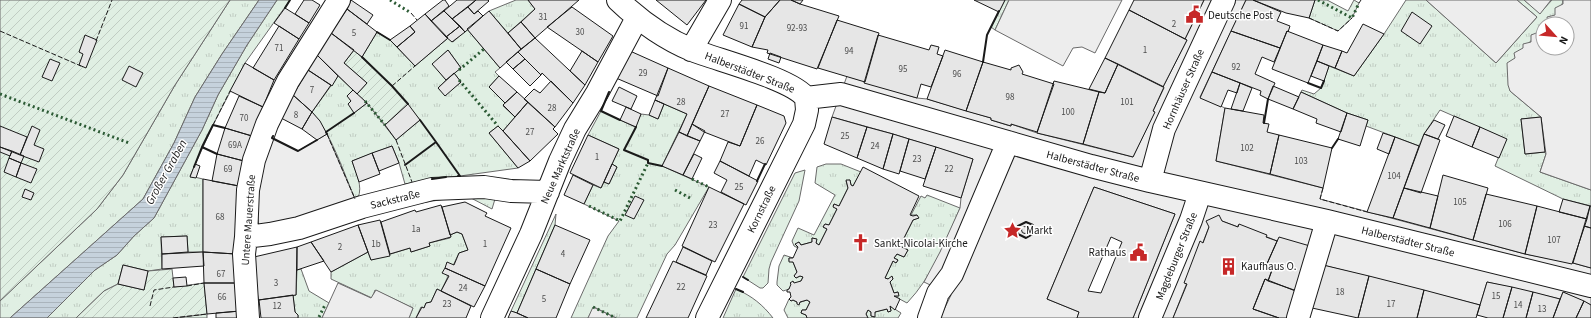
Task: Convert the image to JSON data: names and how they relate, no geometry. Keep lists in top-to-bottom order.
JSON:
{
  "streets": {
    "street": [
      "Halberstädter Straße",
      "Hornhäuser Straße",
      "Neue Marktstraße",
      "Sackstraße",
      "Kornstraße",
      "Untere Mauerstraße",
      "Magdeburger Straße"
    ]
  },
  "crossings": [
    ["Halberstädter Straße", "Hornhäuser Straße"],
    ["Halberstädter Straße", "Neue Marktstraße"],
    ["Halberstädter Straße", "Kornstraße"],
    ["Halberstädter Straße", "Magdeburger Straße"],
    ["Neue Marktstraße", "Sackstraße"],
    ["Sackstraße", "Untere Mauerstraße"]
  ],
  "water": ["Großer Graben"],
  "places": {
    "public building": ["Deutsche Post", "Rathaus"],
    "place": ["Markt"],
    "church": ["Sankt-Nicolai-Kirche"],
    "building": ["Kaufhaus O."]
  },
  "house_numbers": [
    "31",
    "2",
    "91",
    "92-93",
    "30",
    "5",
    "71",
    "1",
    "94",
    "92",
    "95",
    "29",
    "96",
    "7",
    "98",
    "28",
    "101",
    "28",
    "100",
    "27",
    "8",
    "70",
    "27",
    "25",
    "26",
    "69A",
    "24",
    "102",
    "1",
    "23",
    "103",
    "69",
    "22",
    "104",
    "25",
    "105",
    "68",
    "106",
    "23",
    "1a",
    "107",
    "1b",
    "1",
    "2",
    "4",
    "67",
    "3",
    "22",
    "24",
    "18",
    "15",
    "66",
    "5",
    "23",
    "17",
    "14",
    "12",
    "13"
  ],
  "north": "bottom right"
}
